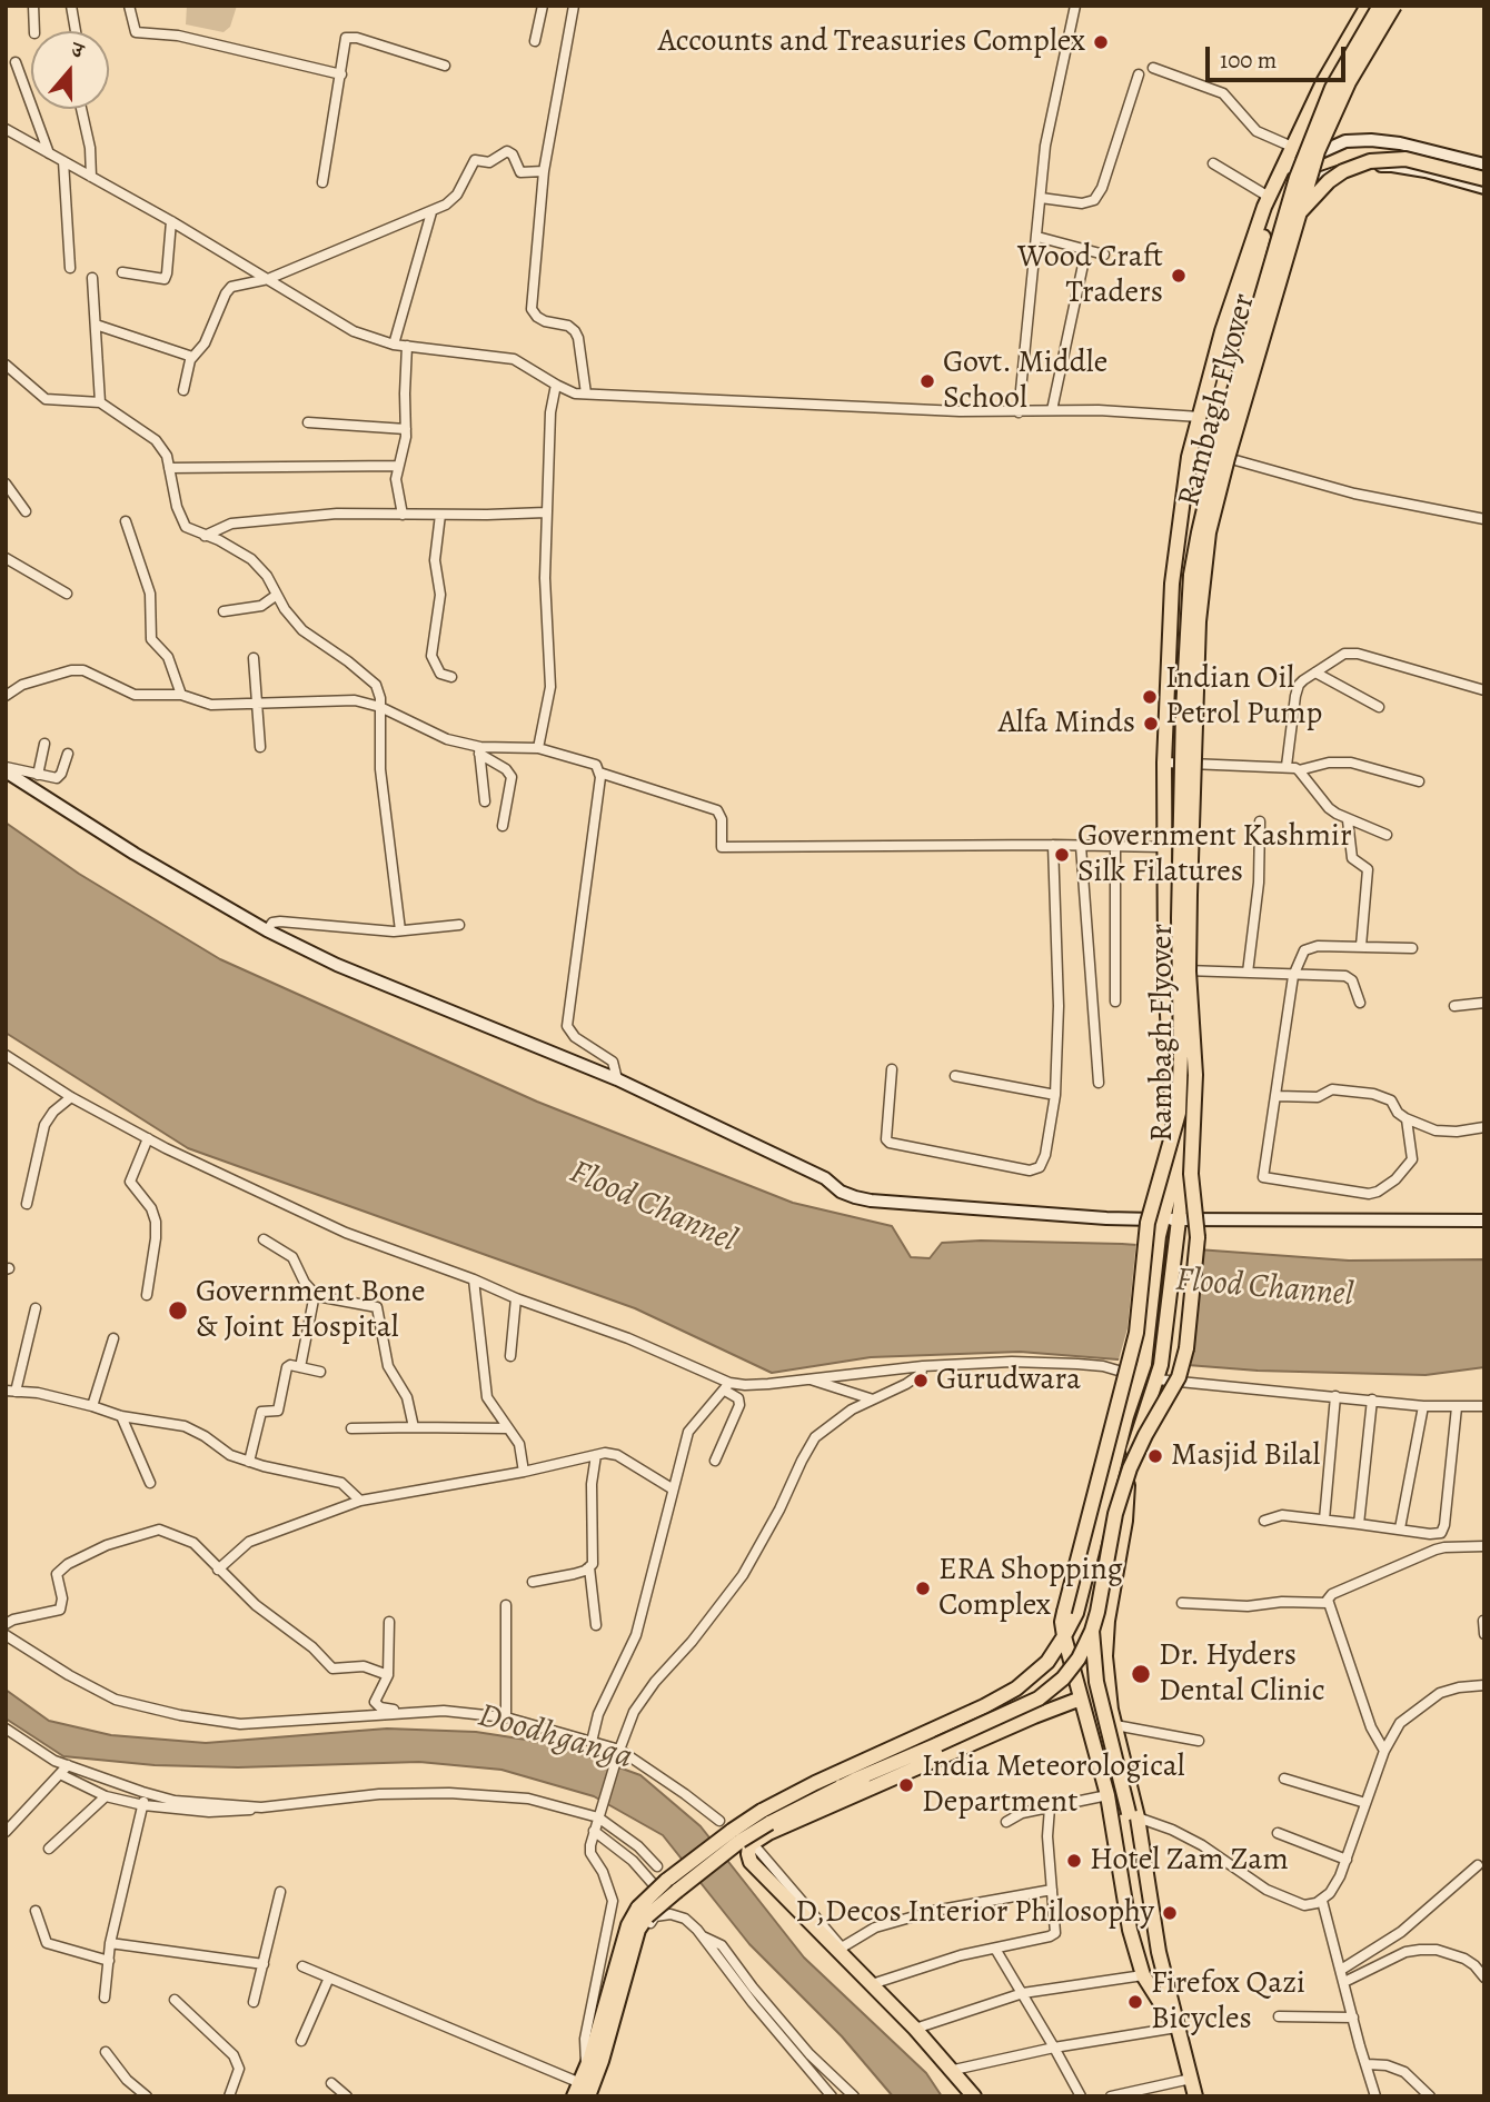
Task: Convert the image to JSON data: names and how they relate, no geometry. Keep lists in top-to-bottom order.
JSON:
{
  "streets": {
    "main road": ["Rambagh Flyover"]
  },
  "water": ["Flood Channel", "Doodhganga"],
  "places": [
    "Accounts and Treasuries Complex",
    "Wood Craft Traders",
    "Govt. Middle School",
    "Indian Oil Petrol Pump",
    "Alfa Minds",
    "Government Kashmir Silk Filatures",
    "Government Bone & Joint Hospital",
    "Gurudwara",
    "Masjid Bilal",
    "ERA Shopping Complex",
    "Dr. Hyders Dental Clinic",
    "India Meteorological Department",
    "Hotel Zam Zam",
    "D,Decos Interior Philosophy",
    "Firefox Qazi Bicycles"
  ],
  "scale_bar": "100 m",
  "north": "top"
}
